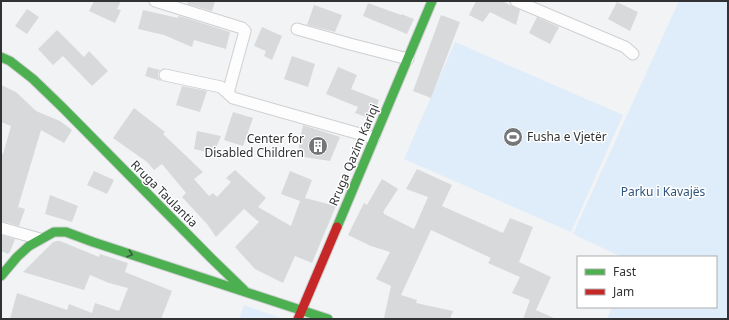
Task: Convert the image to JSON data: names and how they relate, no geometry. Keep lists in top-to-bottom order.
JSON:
{
  "streets": {
    "street": ["Rruga Qazim Kariqi", "Rruga Taulantia"]
  },
  "crossings": [
    ["Rruga Qazim Kariqi", "Rruga Taulantia"]
  ],
  "parks": ["Parku i Kavajës"],
  "places": {
    "sports": ["Fusha e Vjetër"],
    "building": ["Center for Disabled Children"]
  },
  "legend": ["Fast", "Jam"]
}
